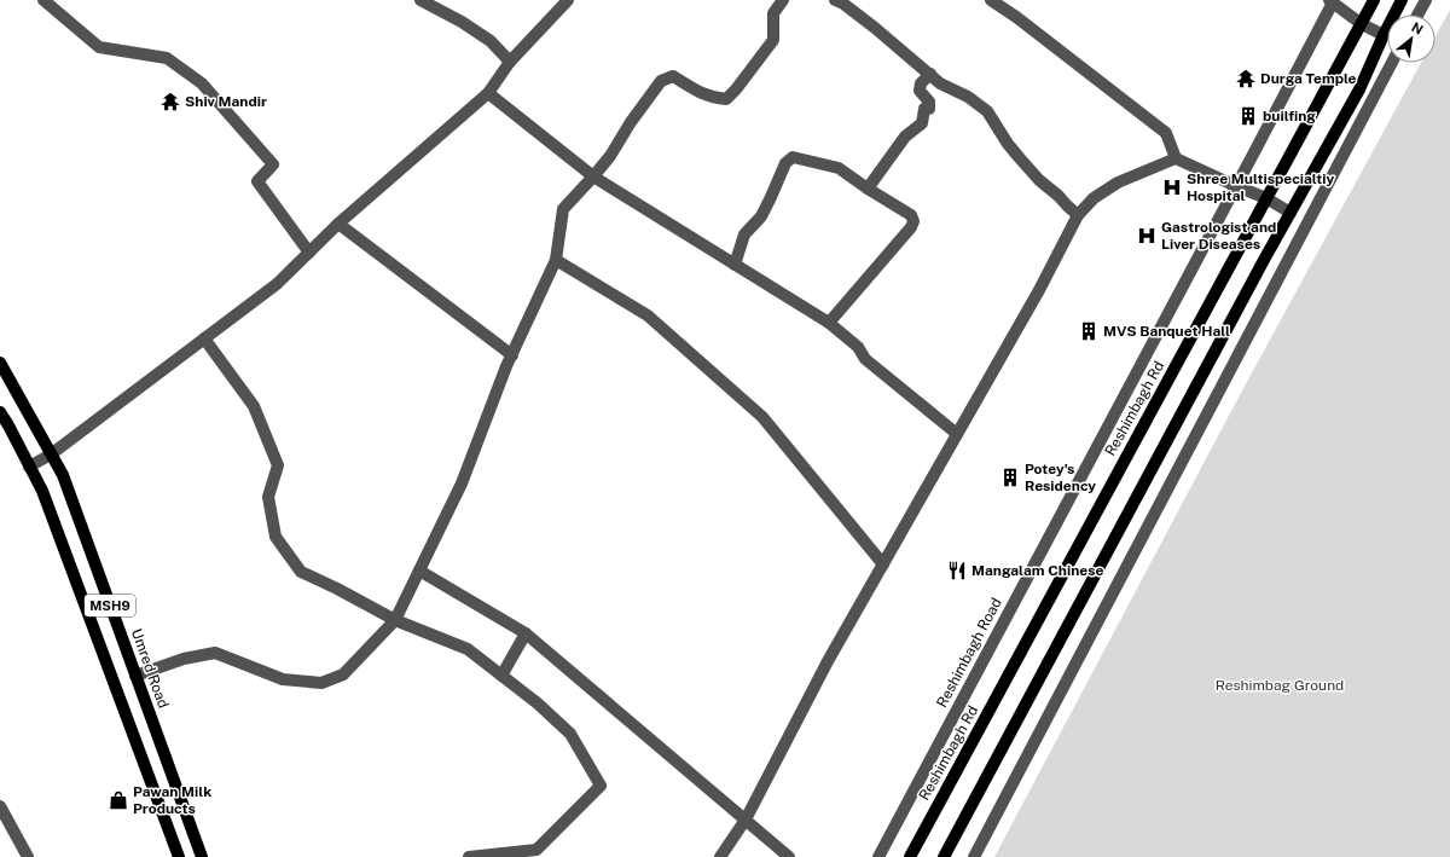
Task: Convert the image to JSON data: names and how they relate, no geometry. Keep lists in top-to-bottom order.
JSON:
{
  "streets": {
    "main road": ["Reshimbagh Rd", "MSH9", "Umred Road"],
    "street": ["Reshimbagh Road"]
  },
  "parks": ["Reshimbag Ground"],
  "places": {
    "temple": ["Durga Temple", "Shiv Mandir"],
    "building": ["builfing", "MVS Banquet Hall", "Potey's Residency"],
    "hospital": ["Shree Multispecialtiy Hospital", "Gastrologist and Liver Diseases"],
    "restaurant": ["Mangalam Chinese"],
    "shop": ["Pawan Milk Products"]
  },
  "north": "top right"
}
